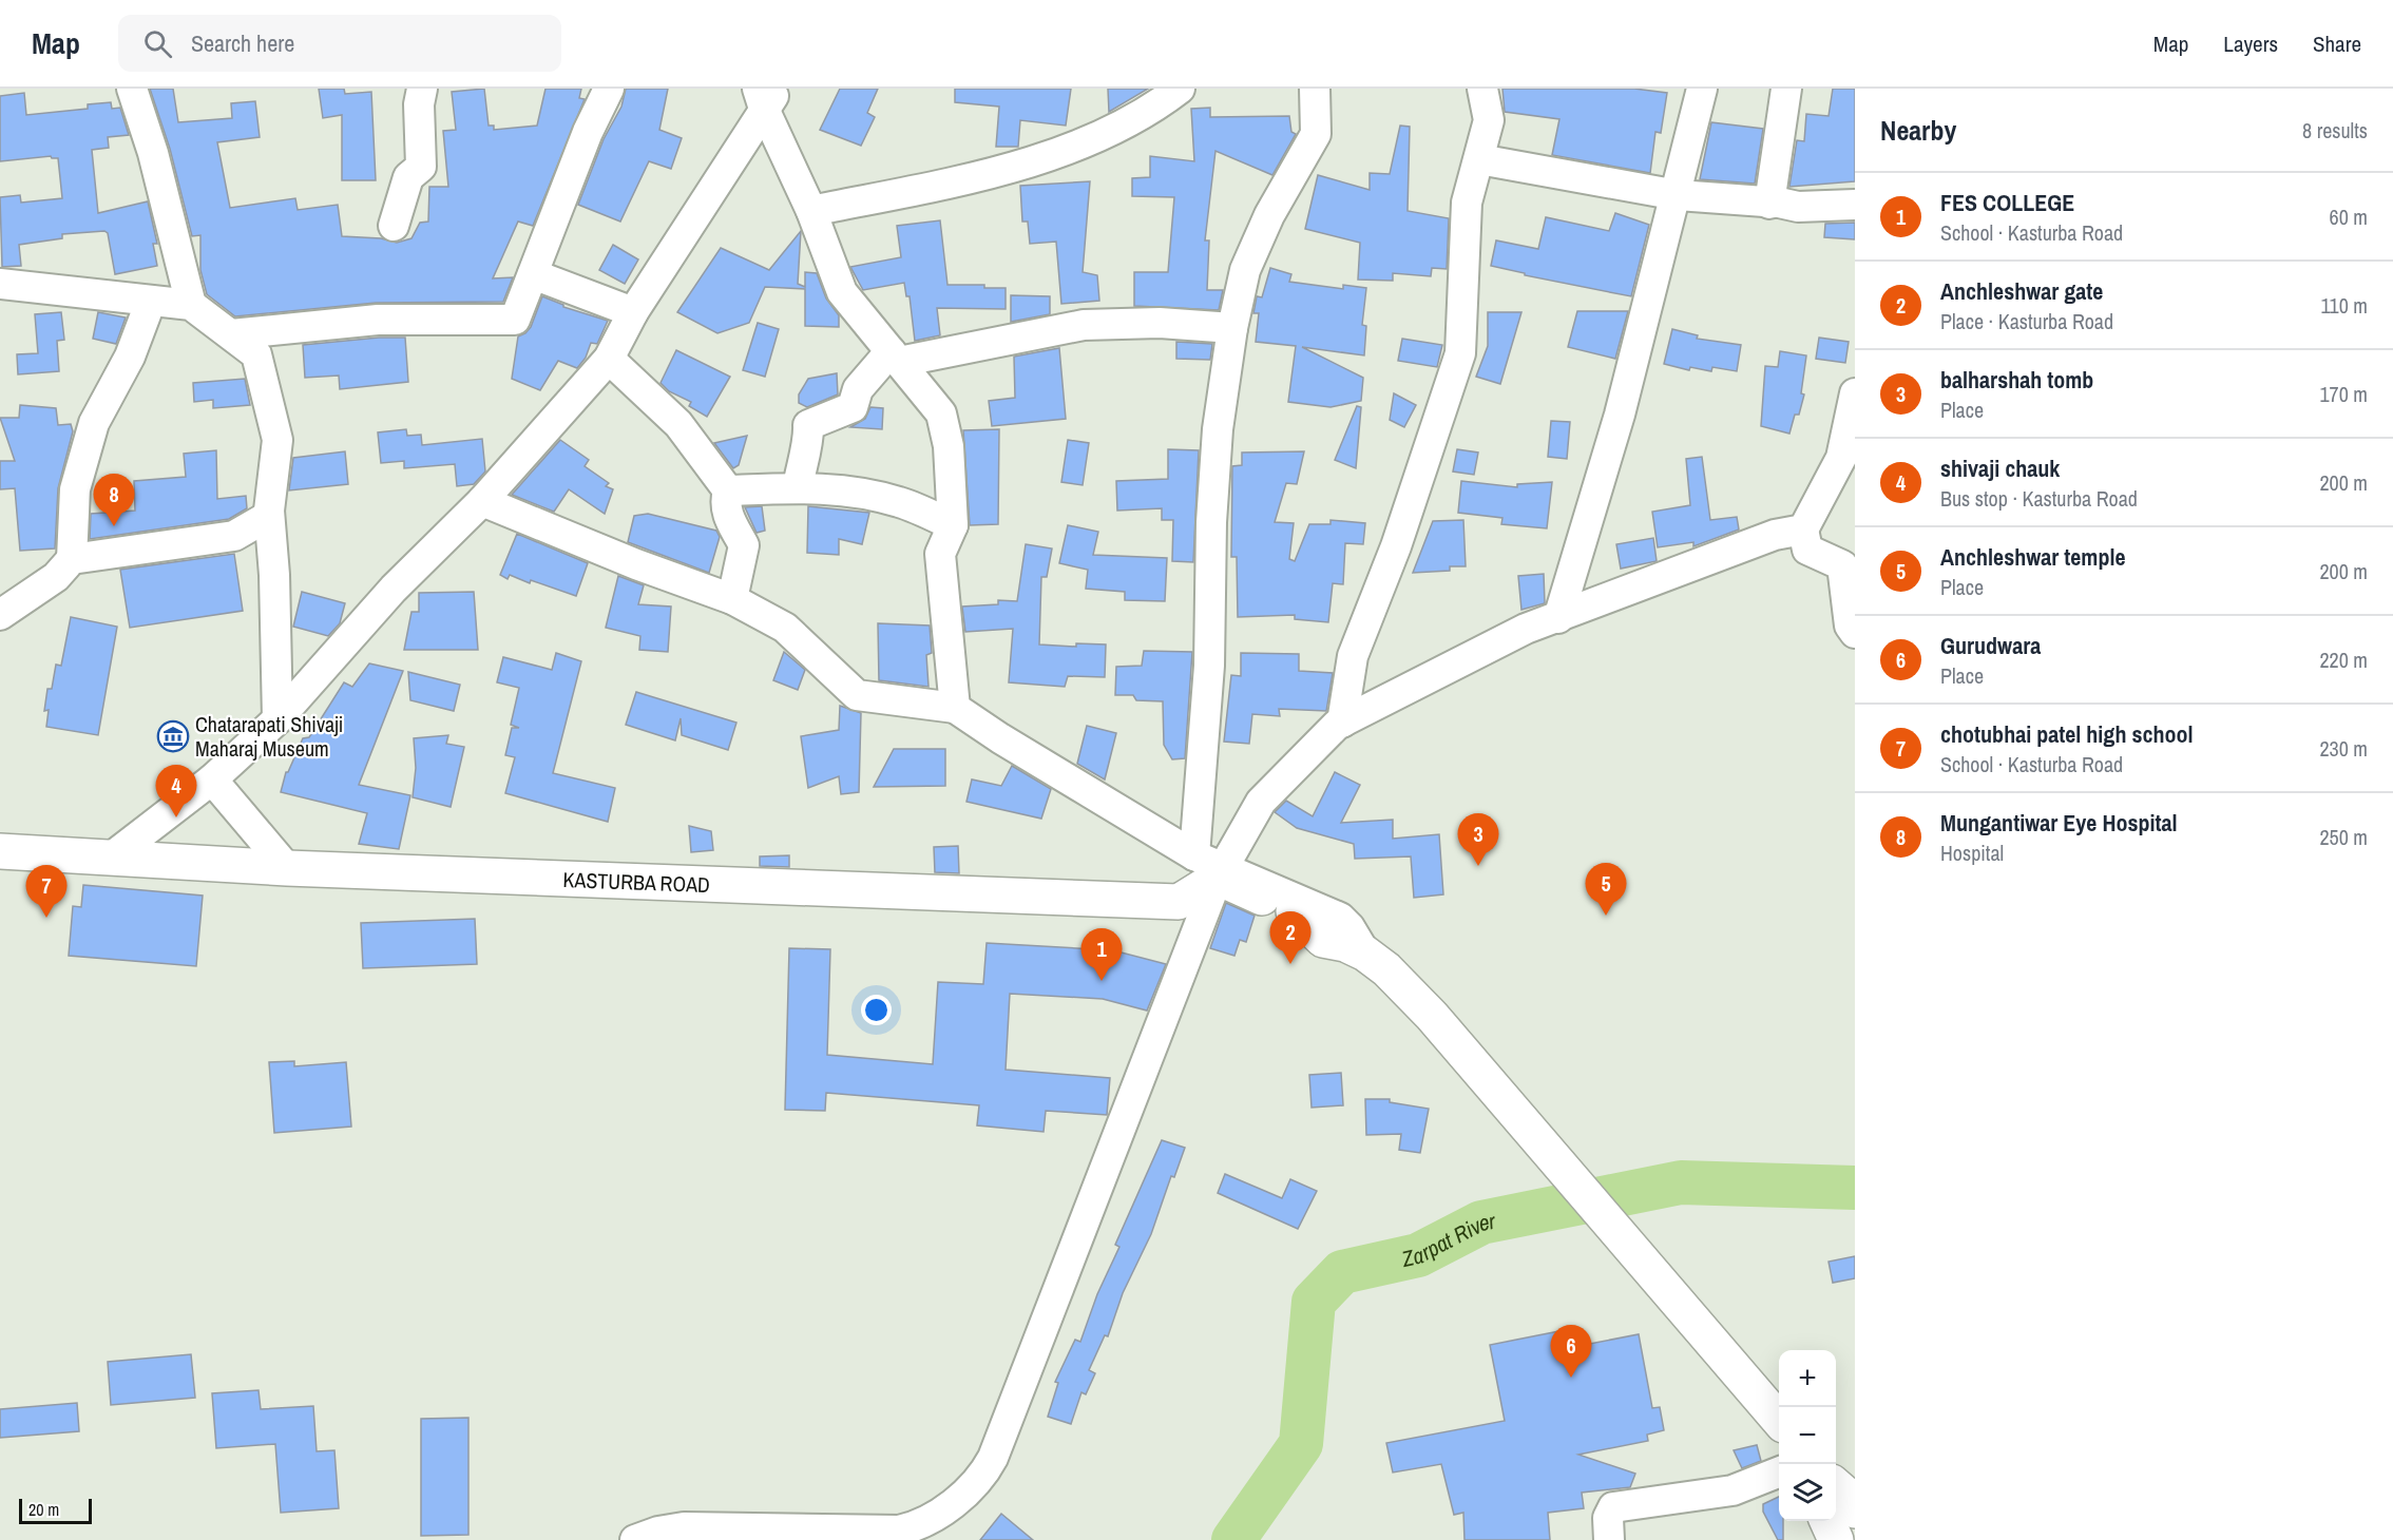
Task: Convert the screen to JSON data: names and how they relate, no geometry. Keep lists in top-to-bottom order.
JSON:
{
  "streets": {
    "main road": ["KASTURBA ROAD"]
  },
  "water": ["Zarpat River"],
  "places": {
    "museum": ["Chatarapati Shivaji Maharaj Museum"]
  },
  "scale_bar": "20 m",
  "page": {
    "header": "Map",
    "search": "Search here",
    "nav": ["Map", "Layers", "Share"],
    "heading": ["Nearby", "8 results"],
    "list": [
      {
        "mark": "1",
        "name": "FES COLLEGE",
        "note": "School · Kasturba Road",
        "value": "60 m"
      },
      {
        "mark": "2",
        "name": "Anchleshwar gate",
        "note": "Place · Kasturba Road",
        "value": "110 m"
      },
      {
        "mark": "3",
        "name": "balharshah tomb",
        "note": "Place",
        "value": "170 m"
      },
      {
        "mark": "4",
        "name": "shivaji chauk",
        "note": "Bus stop · Kasturba Road",
        "value": "200 m"
      },
      {
        "mark": "5",
        "name": "Anchleshwar temple",
        "note": "Place",
        "value": "200 m"
      },
      {
        "mark": "6",
        "name": "Gurudwara",
        "note": "Place",
        "value": "220 m"
      },
      {
        "mark": "7",
        "name": "chotubhai patel high school",
        "note": "School · Kasturba Road",
        "value": "230 m"
      },
      {
        "mark": "8",
        "name": "Mungantiwar Eye Hospital",
        "note": "Hospital",
        "value": "250 m"
      }
    ],
    "pins": [
      "8",
      "4",
      "3",
      "5",
      "7",
      "2",
      "1",
      "6"
    ],
    "map_buttons": ["+", "−"],
    "scale": "20 m"
  }
}
